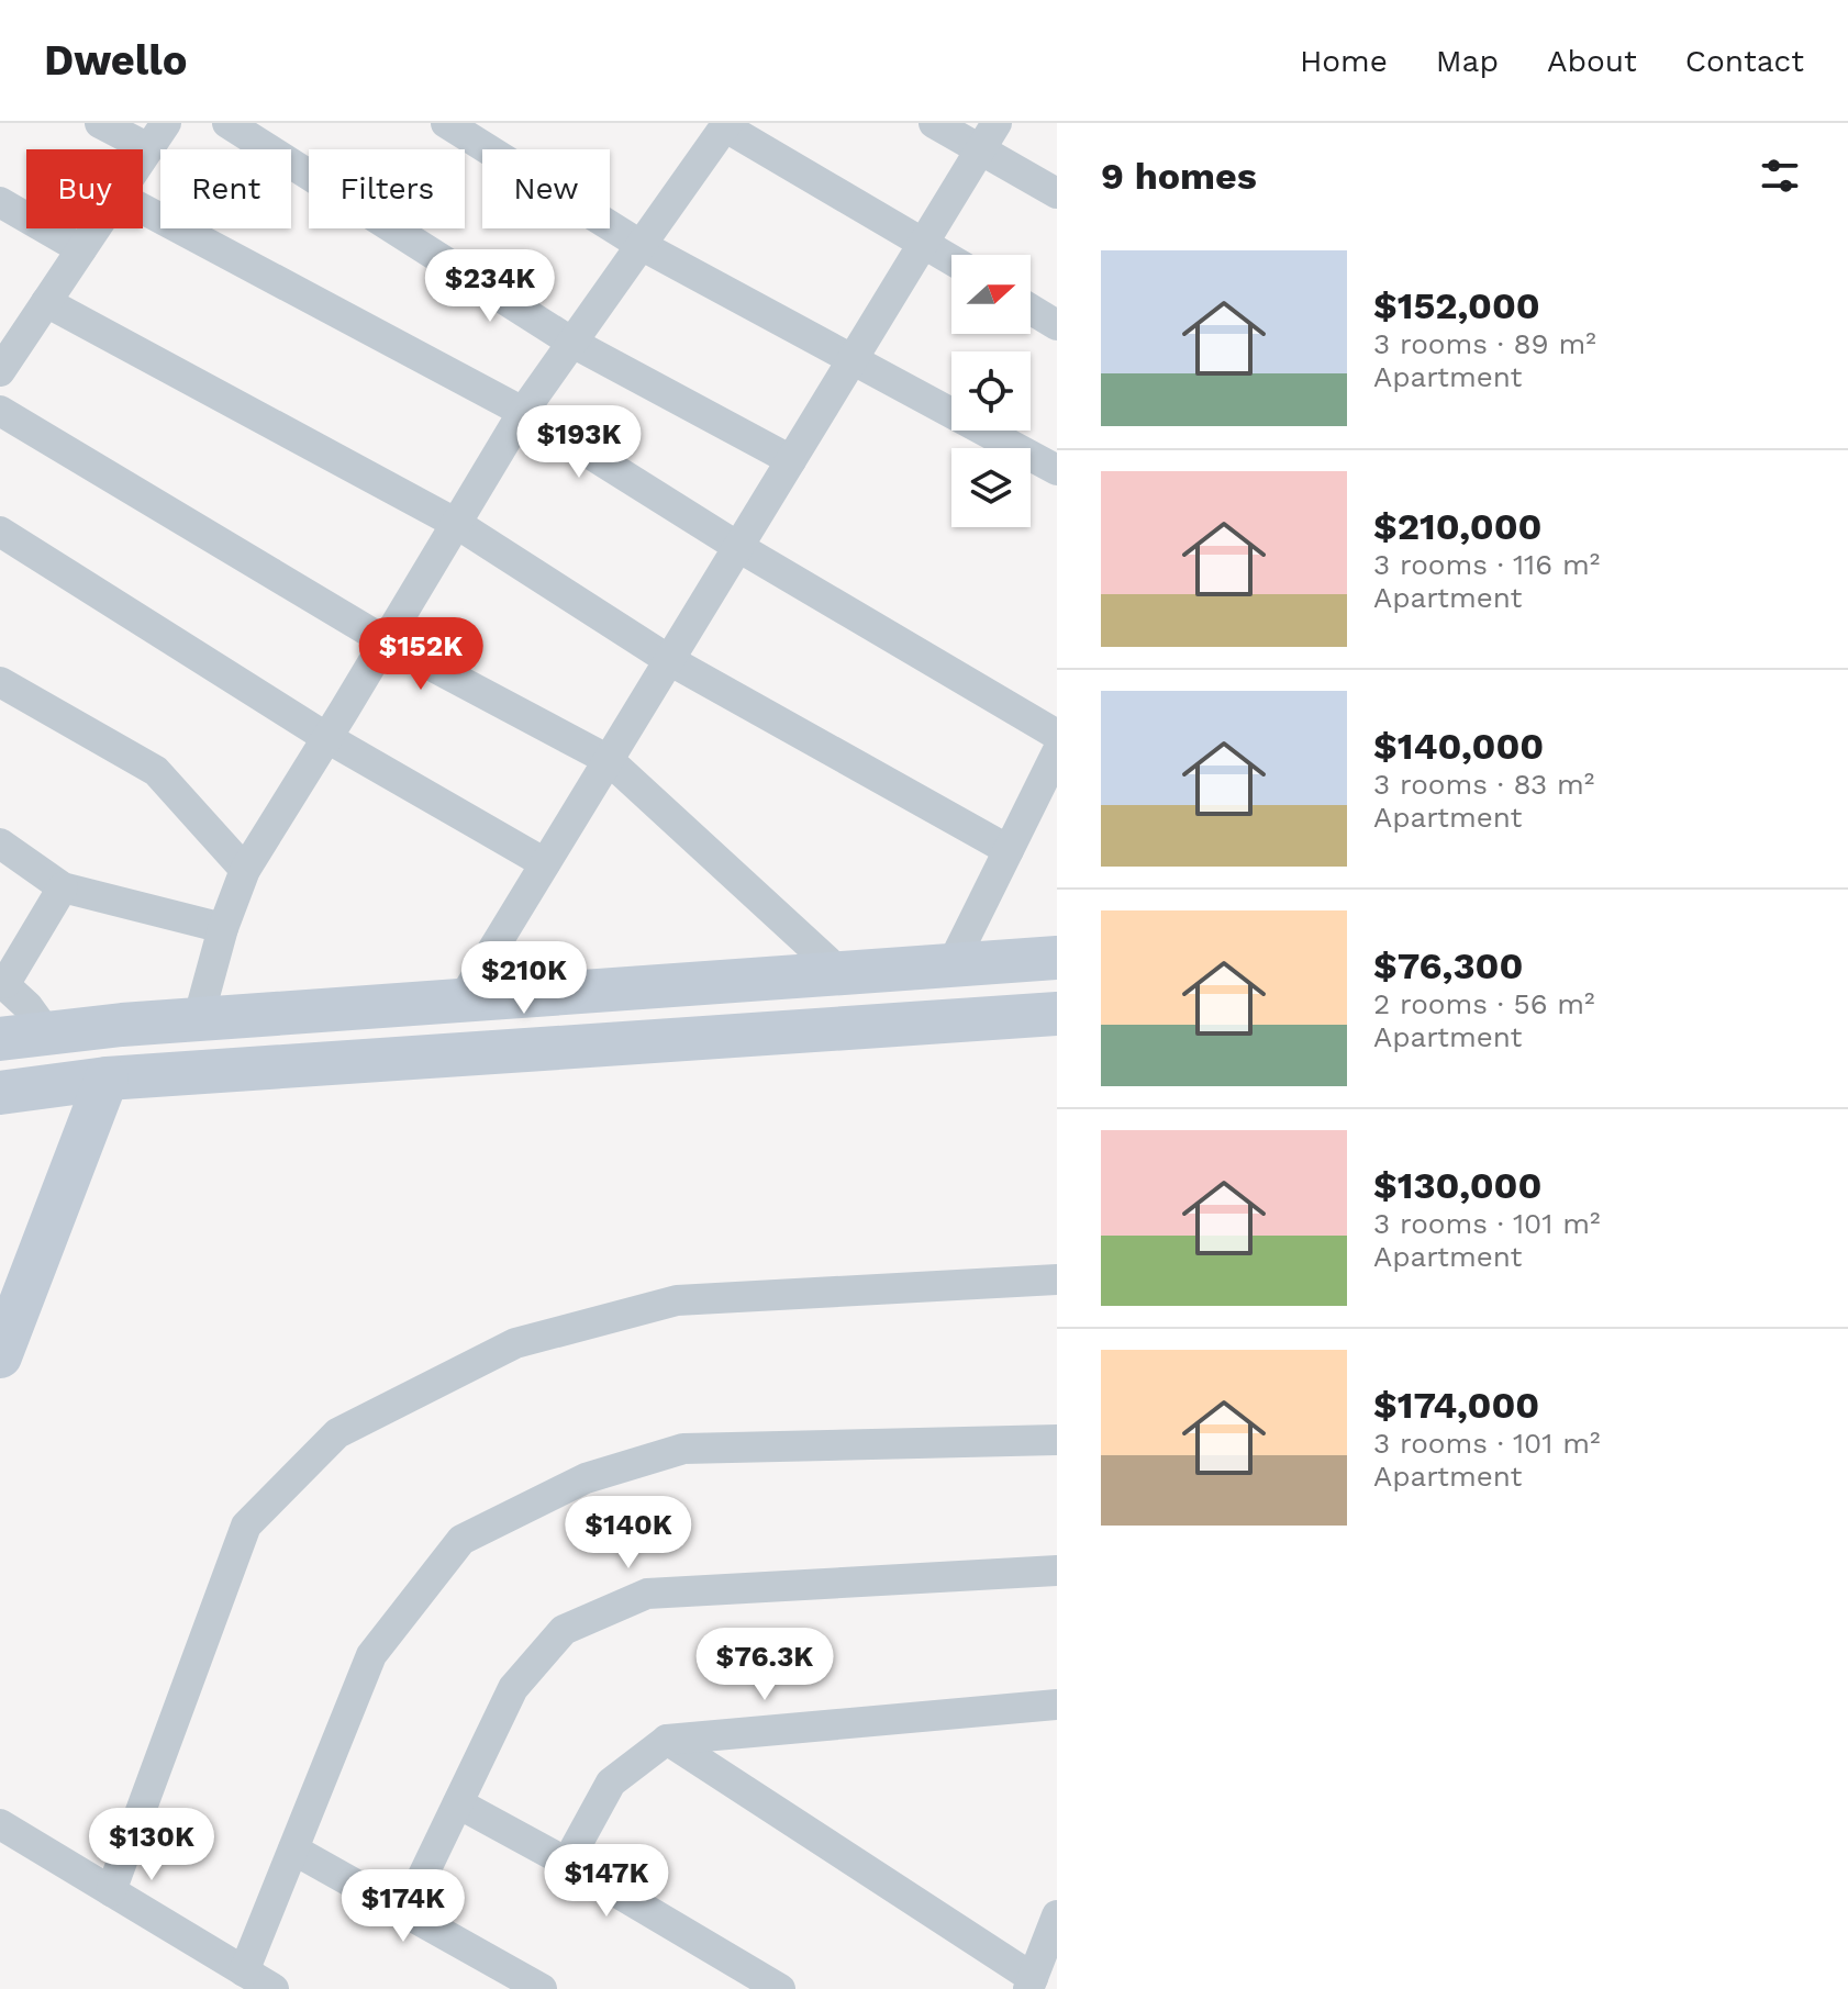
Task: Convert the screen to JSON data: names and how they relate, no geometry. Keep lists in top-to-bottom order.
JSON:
{
  "north": "right",
  "page": {
    "header": "Dwello",
    "nav": [
      "Home",
      "Map",
      "About",
      "Contact"
    ],
    "heading": "9 homes",
    "chip": [
      "Buy",
      "Rent",
      "Filters",
      "New"
    ],
    "list": [
      {
        "name": "$152,000",
        "note": "3 rooms · 89 m² · Apartment"
      },
      {
        "name": "$210,000",
        "note": "3 rooms · 116 m² · Apartment"
      },
      {
        "name": "$140,000",
        "note": "3 rooms · 83 m² · Apartment"
      },
      {
        "name": "$76,300",
        "note": "2 rooms · 56 m² · Apartment"
      },
      {
        "name": "$130,000",
        "note": "3 rooms · 101 m² · Apartment"
      },
      {
        "name": "$174,000",
        "note": "3 rooms · 101 m² · Apartment"
      }
    ],
    "price": [
      "$234K",
      "$193K",
      "$152K",
      "$210K",
      "$140K",
      "$76.3K",
      "$130K",
      "$147K",
      "$174K"
    ]
  }
}
